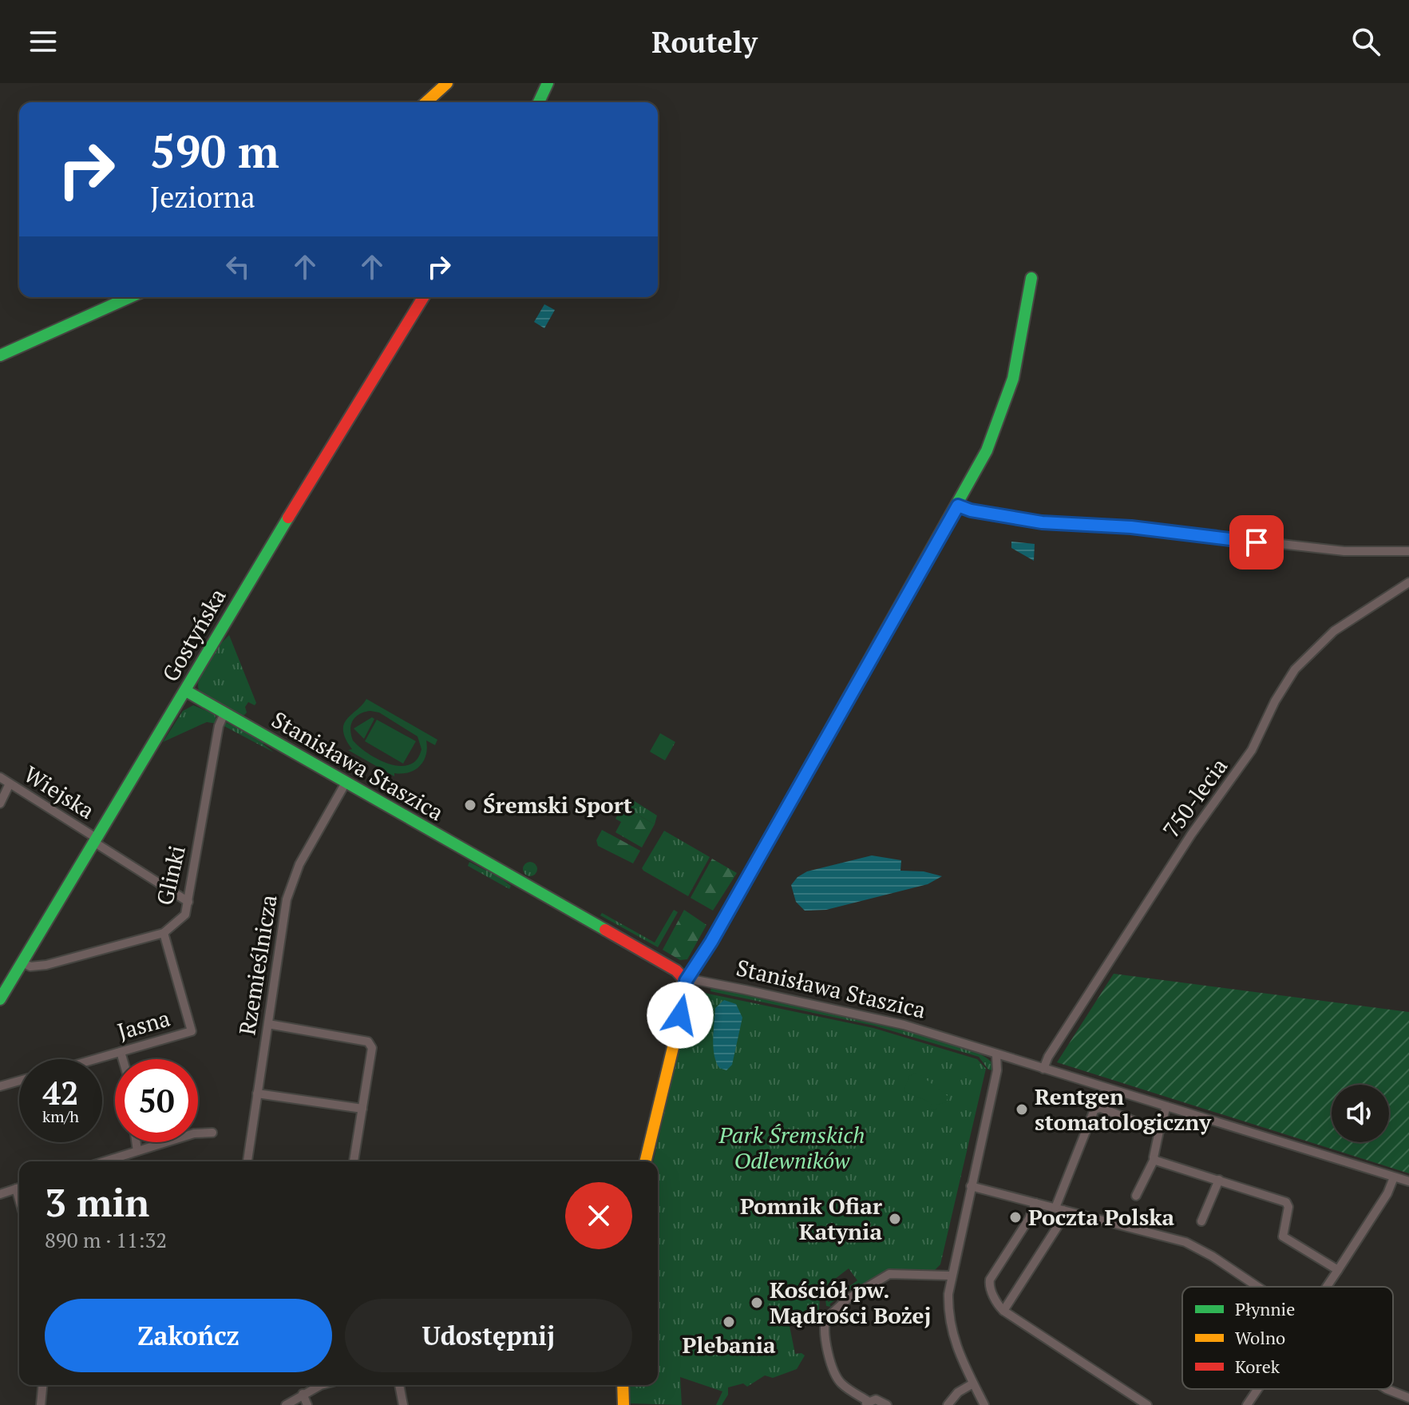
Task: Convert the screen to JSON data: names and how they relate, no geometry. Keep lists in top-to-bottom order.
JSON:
{
  "streets": {
    "main road": ["Gostyńska", "Stanisława Staszica"],
    "street": [
      "Wiejska",
      "750-lecia",
      "Glinki",
      "Rzemieślnicza",
      "Jasna"
    ]
  },
  "crossings": [
    ["Gostyńska", "Stanisława Staszica"],
    ["Gostyńska", "Wiejska"],
    ["Gostyńska", "Glinki"],
    ["Stanisława Staszica", "750-lecia"],
    ["Stanisława Staszica", "Glinki"],
    ["Stanisława Staszica", "Rzemieślnicza"],
    ["Wiejska", "Glinki"],
    ["Glinki", "Jasna"]
  ],
  "parks": ["Park Śremskich Odlewników"],
  "places": [
    "Śremski Sport",
    "Rentgen stomatologiczny",
    "Poczta Polska",
    "Pomnik Ofiar Katynia",
    "Kościół pw. Mądrości Bożej",
    "Plebania"
  ],
  "legend": ["Płynnie", "Wolno", "Korek"],
  "page": {
    "header": "Routely",
    "turn": ["590 m", "Jeziorna"],
    "speed": "42 km/h",
    "limit": "50",
    "heading": ["3 min", "890 m · 11:32"],
    "buttons": ["Zakończ", "Udostępnij"]
  }
}
